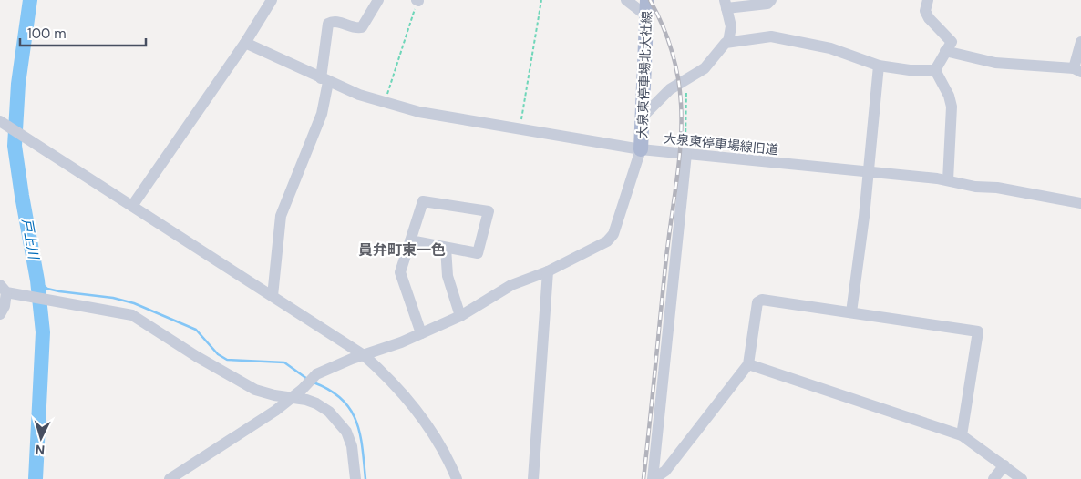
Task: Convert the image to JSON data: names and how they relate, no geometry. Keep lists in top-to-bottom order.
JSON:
{
  "streets": {
    "main road": ["大泉東停車場北大社線"],
    "street": ["大泉東停車場線旧道"]
  },
  "crossings": [
    ["大泉東停車場北大社線", "大泉東停車場線旧道"]
  ],
  "districts": ["員弁町東一色"],
  "water": ["戸上川"],
  "scale_bar": "100 m",
  "north": "bottom"
}
